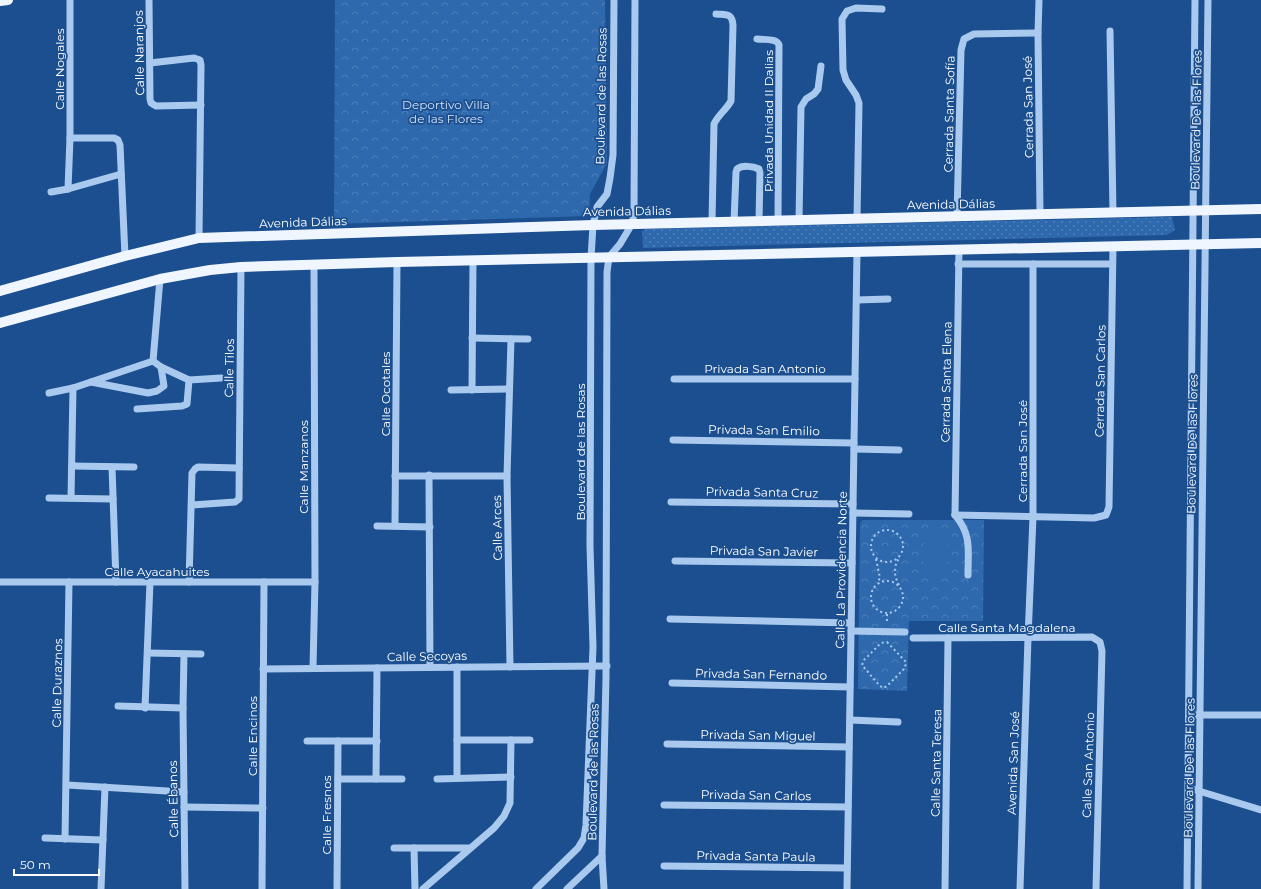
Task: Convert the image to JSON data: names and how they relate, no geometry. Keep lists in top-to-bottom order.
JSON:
{
  "streets": {
    "main road": ["Avenida Dálias"],
    "street": [
      "Calle Naranjos",
      "Calle Nogales",
      "Boulevard de las Rosas",
      "Cerrada San José",
      "Cerrada Santa Sofía",
      "Boulevard De las Flores",
      "Privada Unidad II Dalias",
      "Calle Tilos",
      "Privada San Antonio",
      "Cerrada San Carlos",
      "Cerrada Santa Elena",
      "Calle Ocotales",
      "Privada San Emilio",
      "Calle Manzanos",
      "Privada Santa Cruz",
      "Calle Arces",
      "Privada San Javier",
      "Calle La Providencia Norte",
      "Calle Ayacahuites",
      "Calle Santa Magdalena",
      "Calle Secoyas",
      "Privada San Fernando",
      "Calle Duraznos",
      "Privada San Miguel",
      "Calle Encinos",
      "Calle Santa Teresa",
      "Avenida San José",
      "Calle San Antonio",
      "Privada San Carlos",
      "Calle Ébanos",
      "Calle Fresnos",
      "Privada Santa Paula"
    ]
  },
  "crossings": [
    ["Boulevard de las Rosas", "Avenida Dálias"],
    ["Boulevard de las Rosas", "Calle Secoyas"],
    ["Cerrada San José", "Cerrada Santa Sofía"],
    ["Cerrada San José", "Avenida Dálias"],
    ["Cerrada San José", "Cerrada San Carlos"],
    ["Cerrada San José", "Calle Santa Magdalena"],
    ["Cerrada San José", "Avenida San José"],
    ["Cerrada Santa Sofía", "Avenida Dálias"],
    ["Boulevard De las Flores", "Avenida Dálias"],
    ["Privada Unidad II Dalias", "Avenida Dálias"],
    ["Privada San Antonio", "Calle La Providencia Norte"],
    ["Privada San Emilio", "Calle La Providencia Norte"],
    ["Calle Manzanos", "Calle Ayacahuites"],
    ["Calle Manzanos", "Calle Secoyas"],
    ["Privada Santa Cruz", "Calle La Providencia Norte"],
    ["Calle Arces", "Calle Secoyas"],
    ["Privada San Javier", "Calle La Providencia Norte"],
    ["Calle La Providencia Norte", "Privada San Fernando"],
    ["Calle La Providencia Norte", "Privada San Miguel"],
    ["Calle La Providencia Norte", "Privada San Carlos"],
    ["Calle La Providencia Norte", "Privada Santa Paula"],
    ["Calle Ayacahuites", "Calle Duraznos"],
    ["Calle Ayacahuites", "Calle Encinos"],
    ["Calle Santa Magdalena", "Calle Santa Teresa"],
    ["Calle Santa Magdalena", "Avenida San José"],
    ["Calle Santa Magdalena", "Calle San Antonio"],
    ["Calle Secoyas", "Calle Encinos"]
  ],
  "parks": ["Deportivo Villa de las Flores"],
  "scale_bar": "50 m"
}
